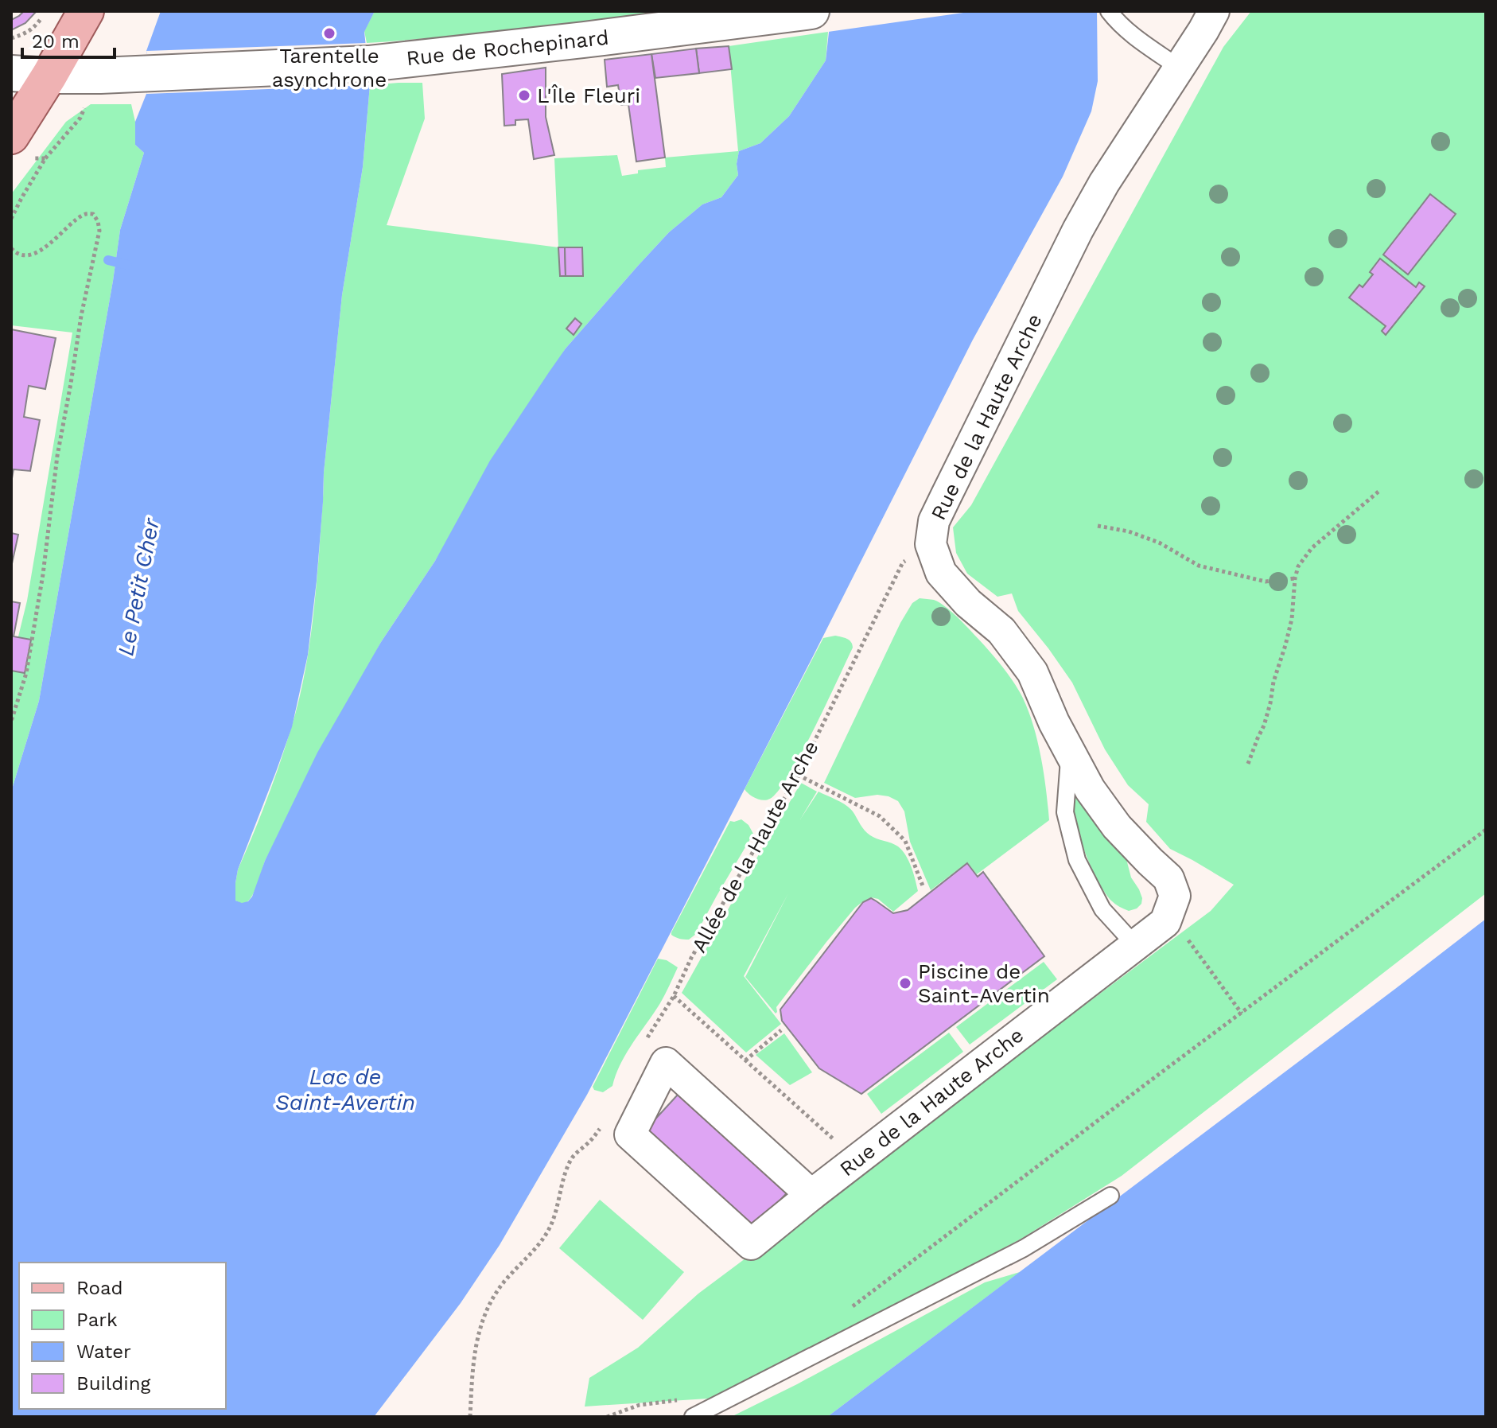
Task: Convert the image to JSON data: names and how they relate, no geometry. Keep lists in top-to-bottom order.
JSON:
{
  "streets": {
    "street": ["Rue de Rochepinard", "Rue de la Haute Arche"],
    "path": ["Allée de la Haute Arche"]
  },
  "water": ["Le Petit Cher", "Lac de Saint-Avertin"],
  "places": ["Tarentelle asynchrone", "L'Île Fleuri", "Piscine de Saint-Avertin"],
  "legend": [
    "Road",
    "Park",
    "Water",
    "Building"
  ],
  "scale_bar": "20 m"
}
